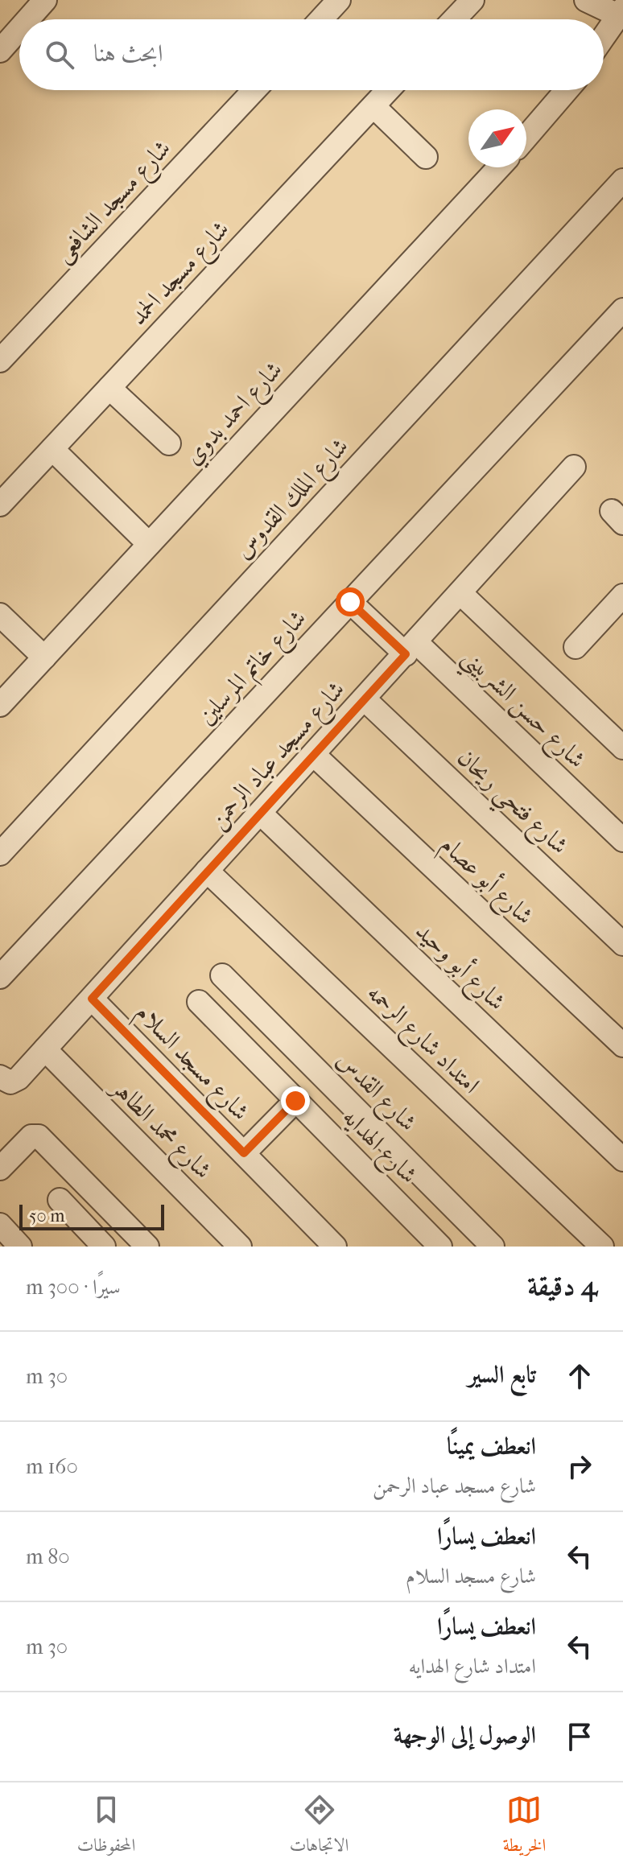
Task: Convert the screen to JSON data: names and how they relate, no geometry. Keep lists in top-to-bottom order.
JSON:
{
  "streets": {
    "street": [
      "شارع مسجد الشافعى",
      "شارع مسجد الحمد",
      "شارع احمد بدوي",
      "شارع الملك القدوس",
      "شارع خاتم المرسلين",
      "شارع حسن الشربيني",
      "شارع مسجد عباد الرحمن",
      "شارع فتحي ريحان",
      "شارع أبو عصام",
      "شارع أبو وحيد",
      "امتداد شارع الرحمه",
      "شارع مسجد السلام",
      "شارع القدس",
      "شارع محمد الطاهر",
      "شارع الهدايه"
    ]
  },
  "crossings": [
    ["شارع خاتم المرسلين", "شارع حسن الشربيني"],
    ["شارع حسن الشربيني", "شارع مسجد عباد الرحمن"],
    ["شارع مسجد عباد الرحمن", "شارع فتحي ريحان"],
    ["شارع مسجد عباد الرحمن", "شارع أبو عصام"],
    ["شارع مسجد عباد الرحمن", "شارع أبو وحيد"],
    ["شارع مسجد عباد الرحمن", "امتداد شارع الرحمه"],
    ["شارع مسجد عباد الرحمن", "شارع مسجد السلام"],
    ["شارع مسجد عباد الرحمن", "شارع محمد الطاهر"]
  ],
  "scale_bar": "50 m",
  "north": "top right",
  "page": {
    "search": "ابحث هنا",
    "scale": "50 m",
    "heading": ["4 دقيقة", "سيرًا · 300 m"],
    "list": [
      ["تابع السير", "30 m"],
      ["انعطف يمينًا", "شارع مسجد عباد الرحمن", "160 m"],
      ["انعطف يسارًا", "شارع مسجد السلام", "80 m"],
      ["انعطف يسارًا", "امتداد شارع الهدايه", "30 m"],
      "الوصول إلى الوجهة"
    ],
    "nav": ["الخريطة", "الاتجاهات", "المحفوظات"]
  }
}
